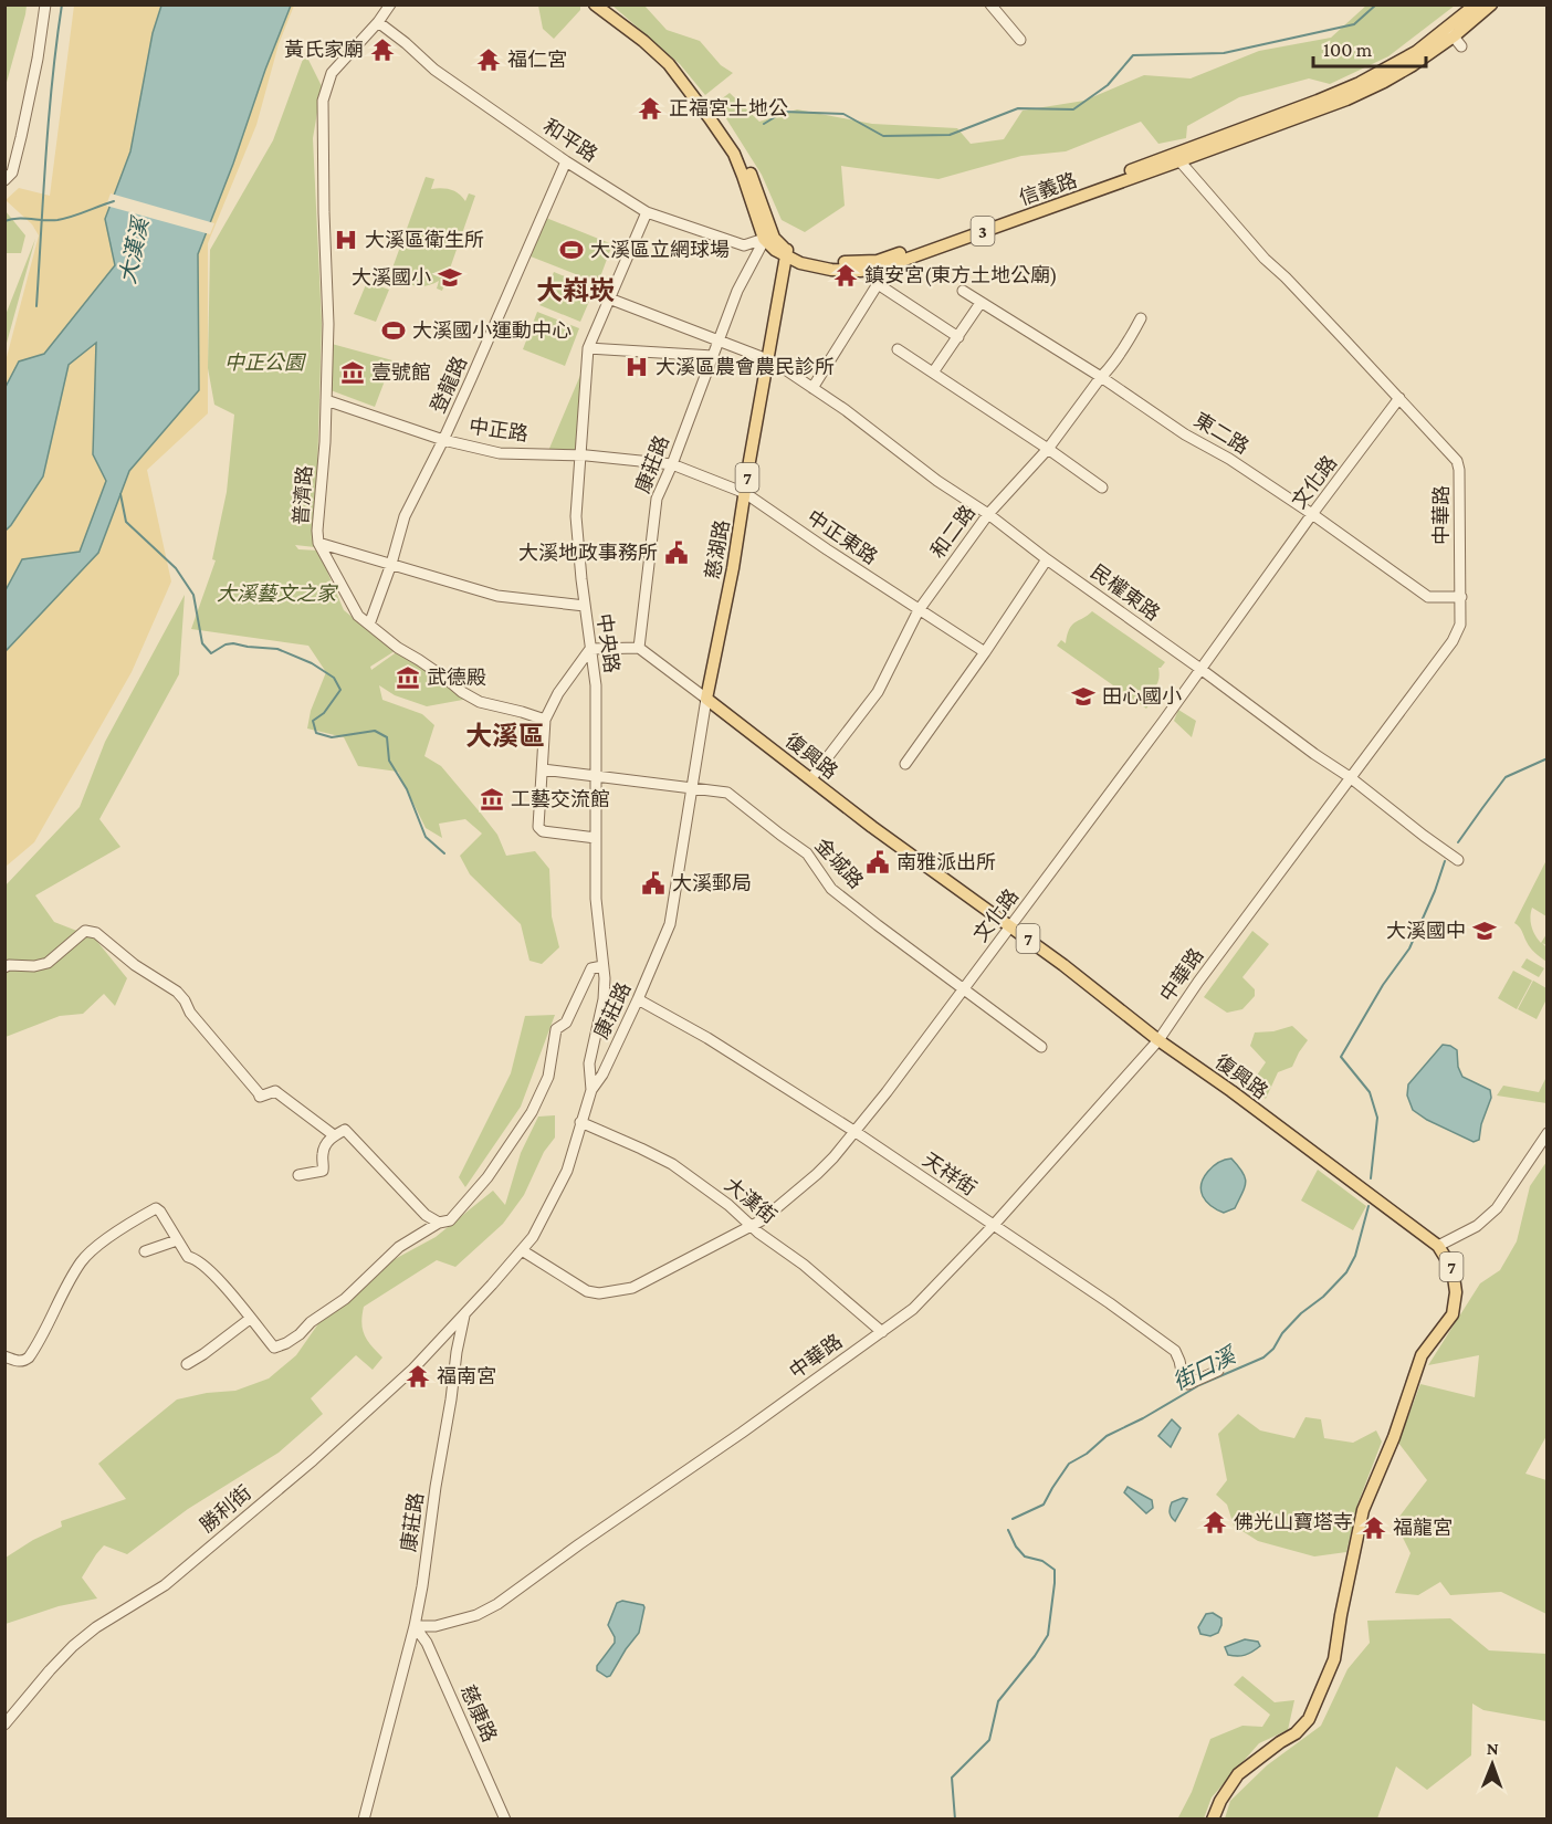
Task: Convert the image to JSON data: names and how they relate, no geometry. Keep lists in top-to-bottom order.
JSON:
{
  "streets": {
    "main road": [
      "信義路",
      "3",
      "7",
      "慈湖路",
      "復興路"
    ],
    "street": [
      "和平路",
      "登龍路",
      "中正路",
      "東二路",
      "康莊路",
      "文化路",
      "普濟路",
      "中華路",
      "和二路",
      "中正東路",
      "民權東路",
      "中央路",
      "金城路",
      "天祥街",
      "大漢街",
      "勝利街",
      "慈康路"
    ]
  },
  "crossings": [
    ["和平路", "登龍路"],
    ["和平路", "康莊路"],
    ["和平路", "普濟路"],
    ["和平路", "中央路"],
    ["信義路", "中華路"],
    ["信義路", "慈湖路"],
    ["登龍路", "中正路"],
    ["登龍路", "普濟路"],
    ["中正路", "康莊路"],
    ["中正路", "普濟路"],
    ["中正路", "中正東路"],
    ["中正路", "中央路"],
    ["東二路", "文化路"],
    ["東二路", "中華路"],
    ["東二路", "和二路"],
    ["康莊路", "文化路"],
    ["康莊路", "中華路"],
    ["康莊路", "中正東路"],
    ["康莊路", "慈湖路"],
    ["康莊路", "民權東路"],
    ["康莊路", "中央路"],
    ["康莊路", "復興路"],
    ["康莊路", "金城路"],
    ["康莊路", "天祥街"],
    ["康莊路", "大漢街"],
    ["康莊路", "勝利街"],
    ["康莊路", "慈康路"],
    ["文化路", "中華路"],
    ["文化路", "民權東路"],
    ["文化路", "復興路"],
    ["文化路", "金城路"],
    ["文化路", "天祥街"],
    ["文化路", "大漢街"],
    ["中華路", "民權東路"],
    ["中華路", "復興路"],
    ["中華路", "天祥街"],
    ["中華路", "大漢街"],
    ["中華路", "慈康路"],
    ["和二路", "中正東路"],
    ["和二路", "民權東路"],
    ["和二路", "復興路"],
    ["中正東路", "慈湖路"],
    ["慈湖路", "民權東路"],
    ["慈湖路", "復興路"],
    ["民權東路", "中央路"],
    ["中央路", "金城路"]
  ],
  "districts": ["大嵙崁", "大溪區"],
  "water": ["大漢溪", "街口溪"],
  "parks": ["中正公園", "大溪藝文之家"],
  "places": {
    "temple": [
      "黃氏家廟",
      "福仁宮",
      "正福宮土地公",
      "鎮安宮(東方土地公廟)",
      "福南宮",
      "佛光山寶塔寺",
      "福龍宮"
    ],
    "hospital": ["大溪區衛生所", "大溪區農會農民診所"],
    "sports": ["大溪區立網球場", "大溪國小運動中心"],
    "school or university": ["大溪國小", "田心國小", "大溪國中"],
    "museum": ["壹號館", "武德殿", "工藝交流館"],
    "public building": ["大溪地政事務所", "南雅派出所", "大溪郵局"]
  },
  "scale_bar": "100 m",
  "north": "top"
}
